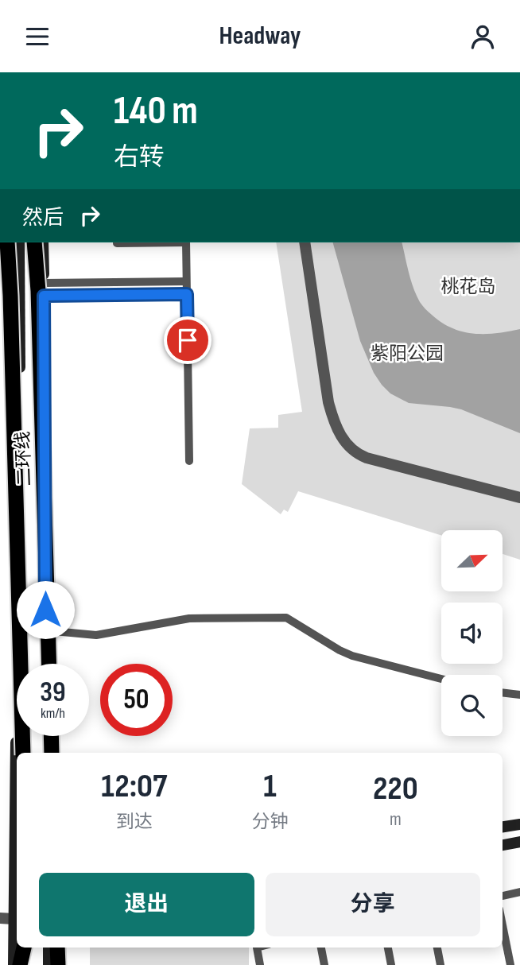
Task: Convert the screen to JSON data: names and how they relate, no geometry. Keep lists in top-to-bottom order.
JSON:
{
  "streets": {
    "highway": ["二环线"]
  },
  "parks": ["桃花岛", "紫阳公园"],
  "north": "top right",
  "page": {
    "header": "Headway",
    "turn": ["140 m", "右转"],
    "then": "然后",
    "speed": "39 km/h",
    "limit": "50",
    "eta": [
      "12:07",
      "到达",
      "1",
      "分钟",
      "220",
      "m"
    ],
    "buttons": ["退出", "分享"]
  }
}
